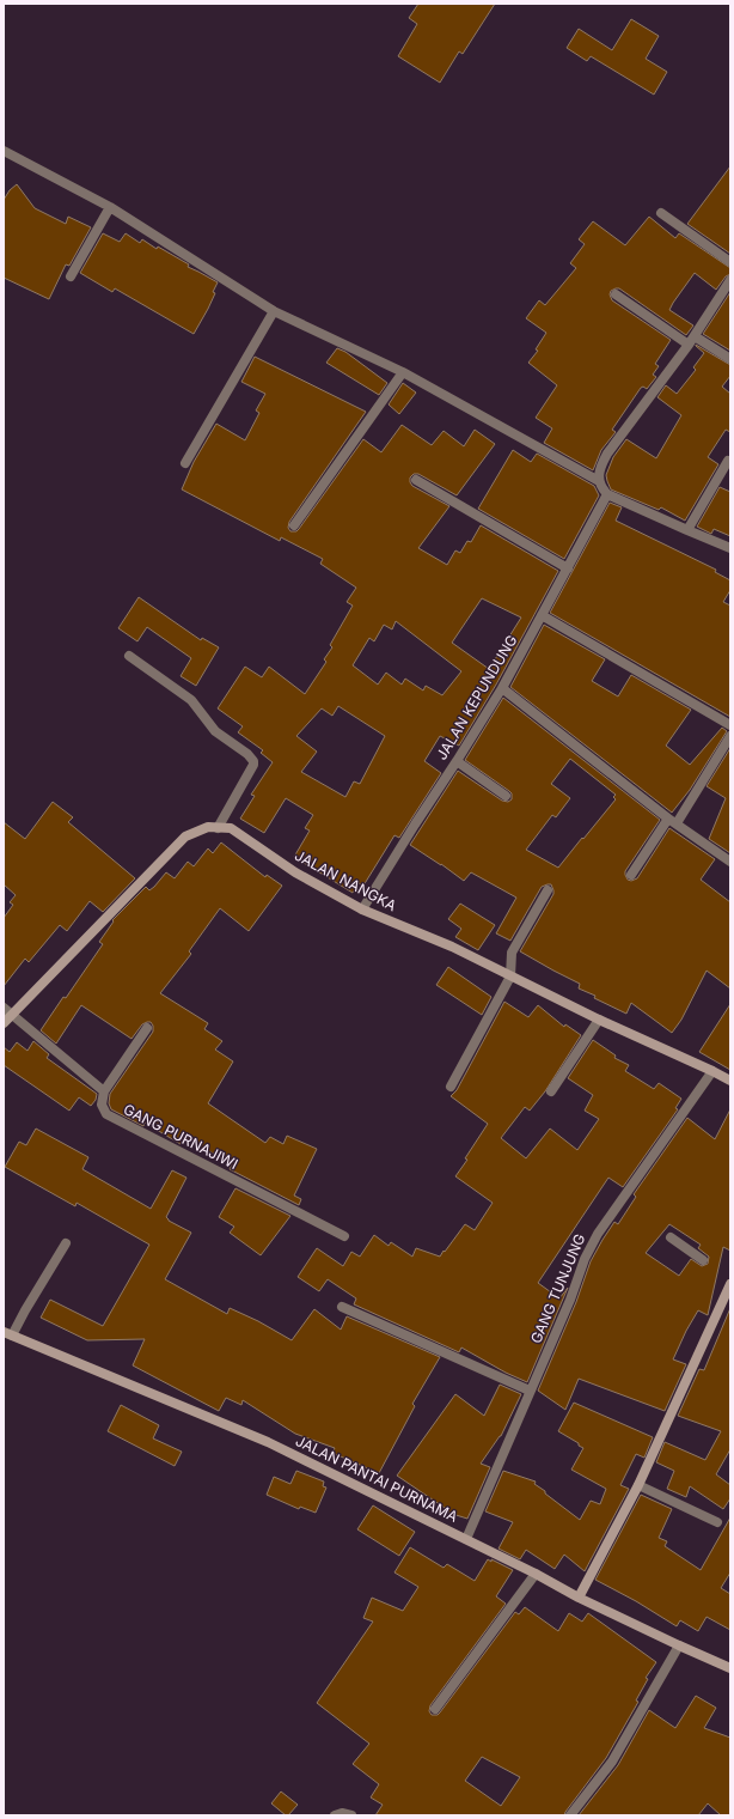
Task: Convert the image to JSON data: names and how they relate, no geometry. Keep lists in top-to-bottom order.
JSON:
{
  "streets": {
    "street": [
      "JALAN KEPUNDUNG",
      "JALAN NANGKA",
      "GANG PURNAJIWI",
      "GANG TUNJUNG",
      "JALAN PANTAI PURNAMA"
    ]
  },
  "crossings": [
    ["JALAN KEPUNDUNG", "JALAN NANGKA"],
    ["JALAN NANGKA", "GANG TUNJUNG"],
    ["GANG TUNJUNG", "JALAN PANTAI PURNAMA"]
  ]
}
